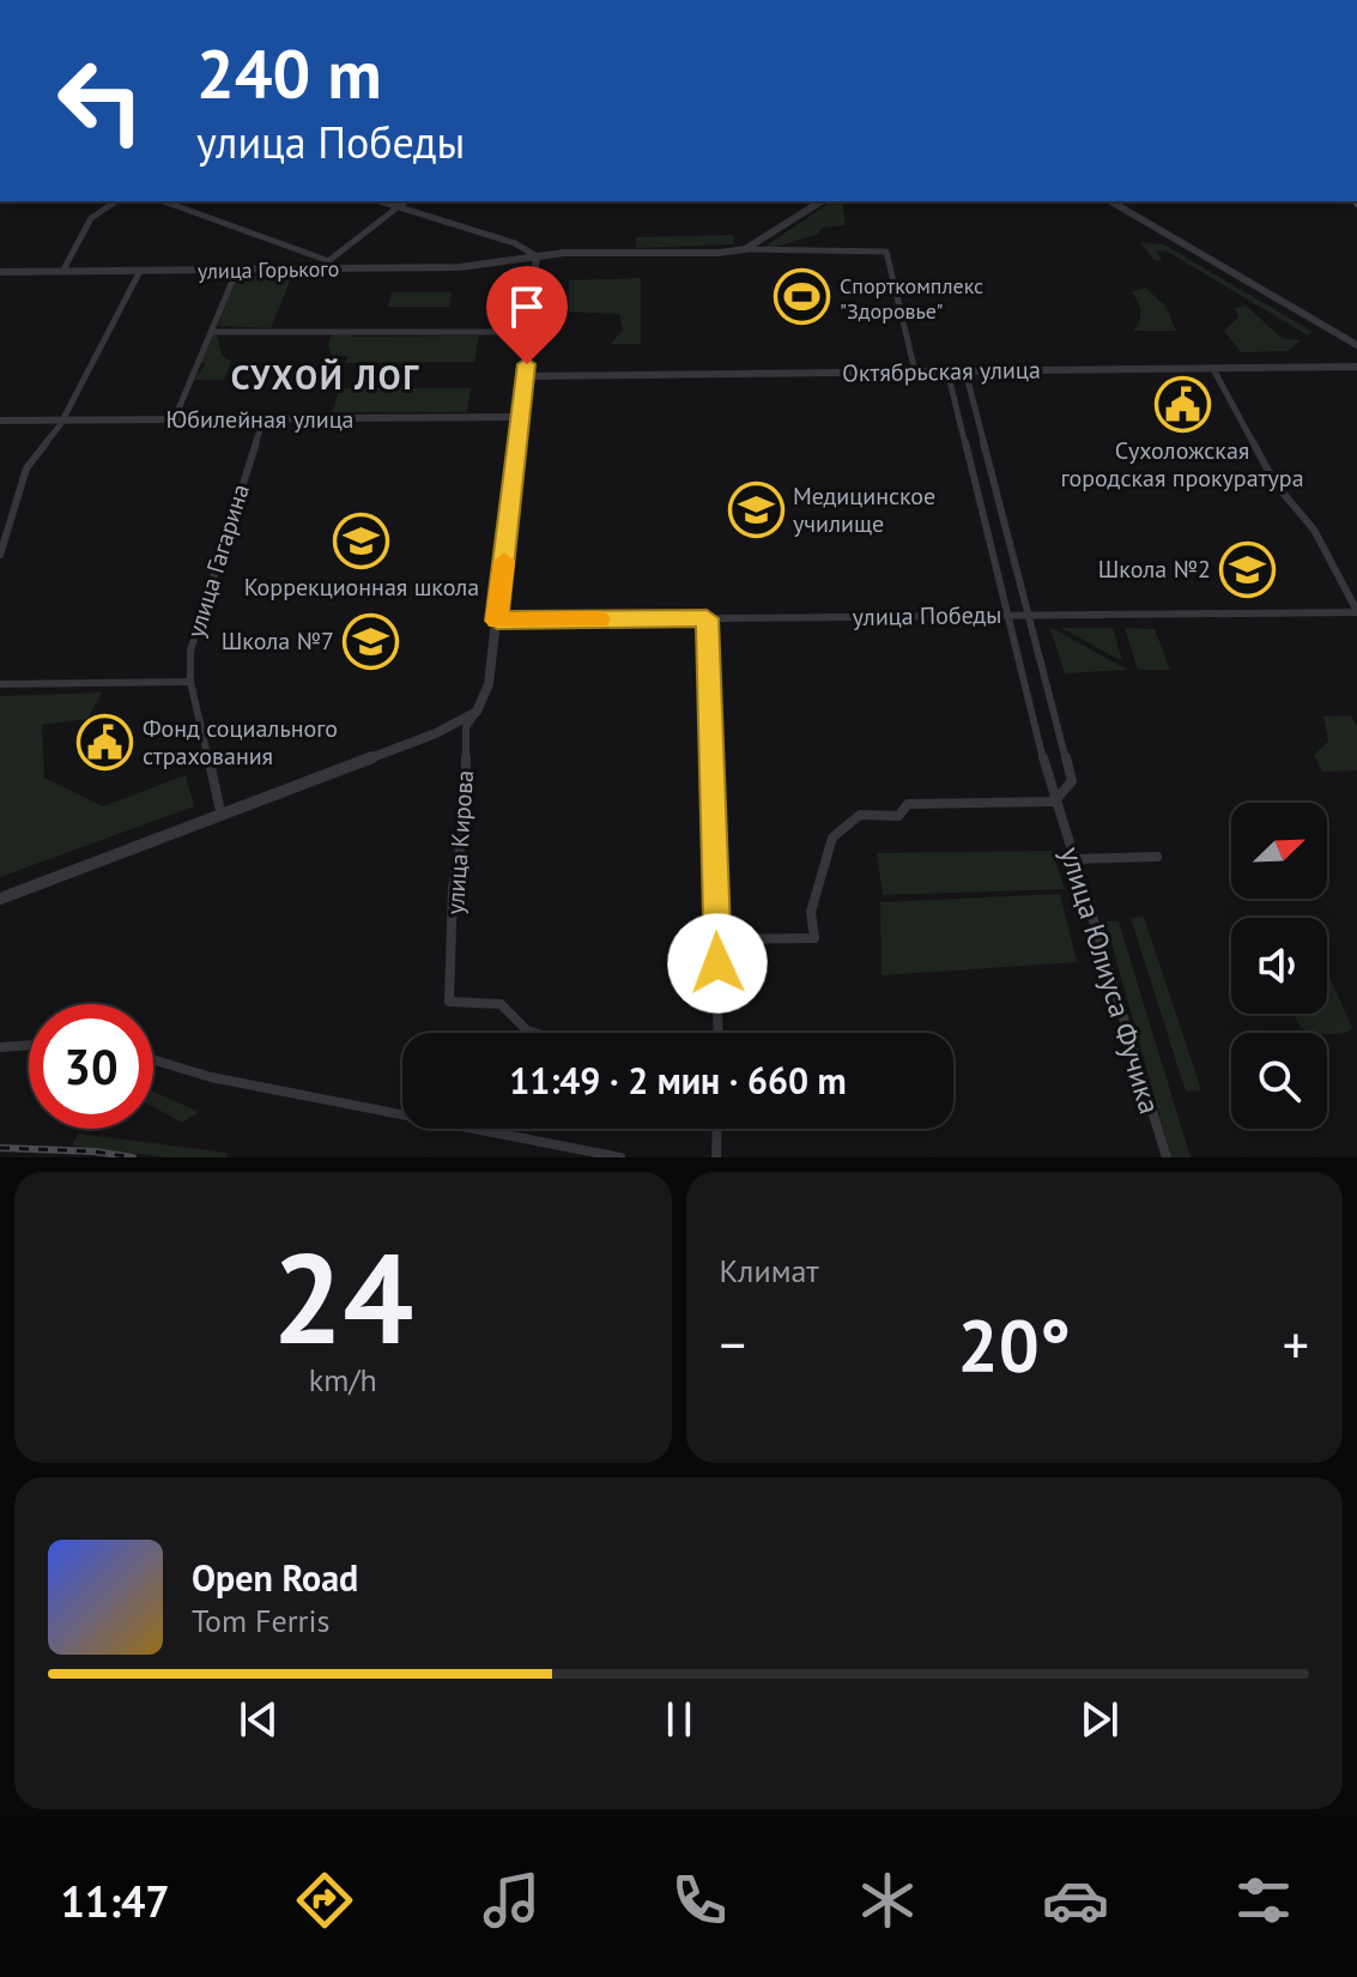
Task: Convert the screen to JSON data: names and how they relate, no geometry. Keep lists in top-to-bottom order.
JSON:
{
  "streets": {
    "street": [
      "улица Горького",
      "Октябрьская улица",
      "Юбилейная улица",
      "улица Гагарина",
      "улица Победы",
      "улица Кирова",
      "улица Юлиуса Фучика"
    ]
  },
  "crossings": [
    ["улица Горького", "улица Кирова"],
    ["Октябрьская улица", "улица Кирова"],
    ["Октябрьская улица", "улица Юлиуса Фучика"],
    ["Юбилейная улица", "улица Гагарина"],
    ["Юбилейная улица", "улица Кирова"],
    ["улица Победы", "улица Кирова"],
    ["улица Победы", "улица Юлиуса Фучика"]
  ],
  "districts": ["СУХОЙ ЛОГ"],
  "places": {
    "sports": ["Спорткомплекс \"Здоровье\""],
    "public building": ["Сухоложская городская прокуратура", "Фонд социального страхования"],
    "school or university": [
      "Медицинское училище",
      "Коррекционная школа",
      "Школа №2",
      "Школа №7"
    ]
  },
  "north": "top right",
  "page": {
    "turn": ["240 m", "улица Победы"],
    "limit": "30",
    "trip": "11:49 · 2 мин · 660 m",
    "tile": [
      ["24", "km/h"],
      "Климат"
    ],
    "heat": ["−", "20°", "+"],
    "song": ["Open Road", "Tom Ferris"],
    "tabs": "11:47"
  }
}
